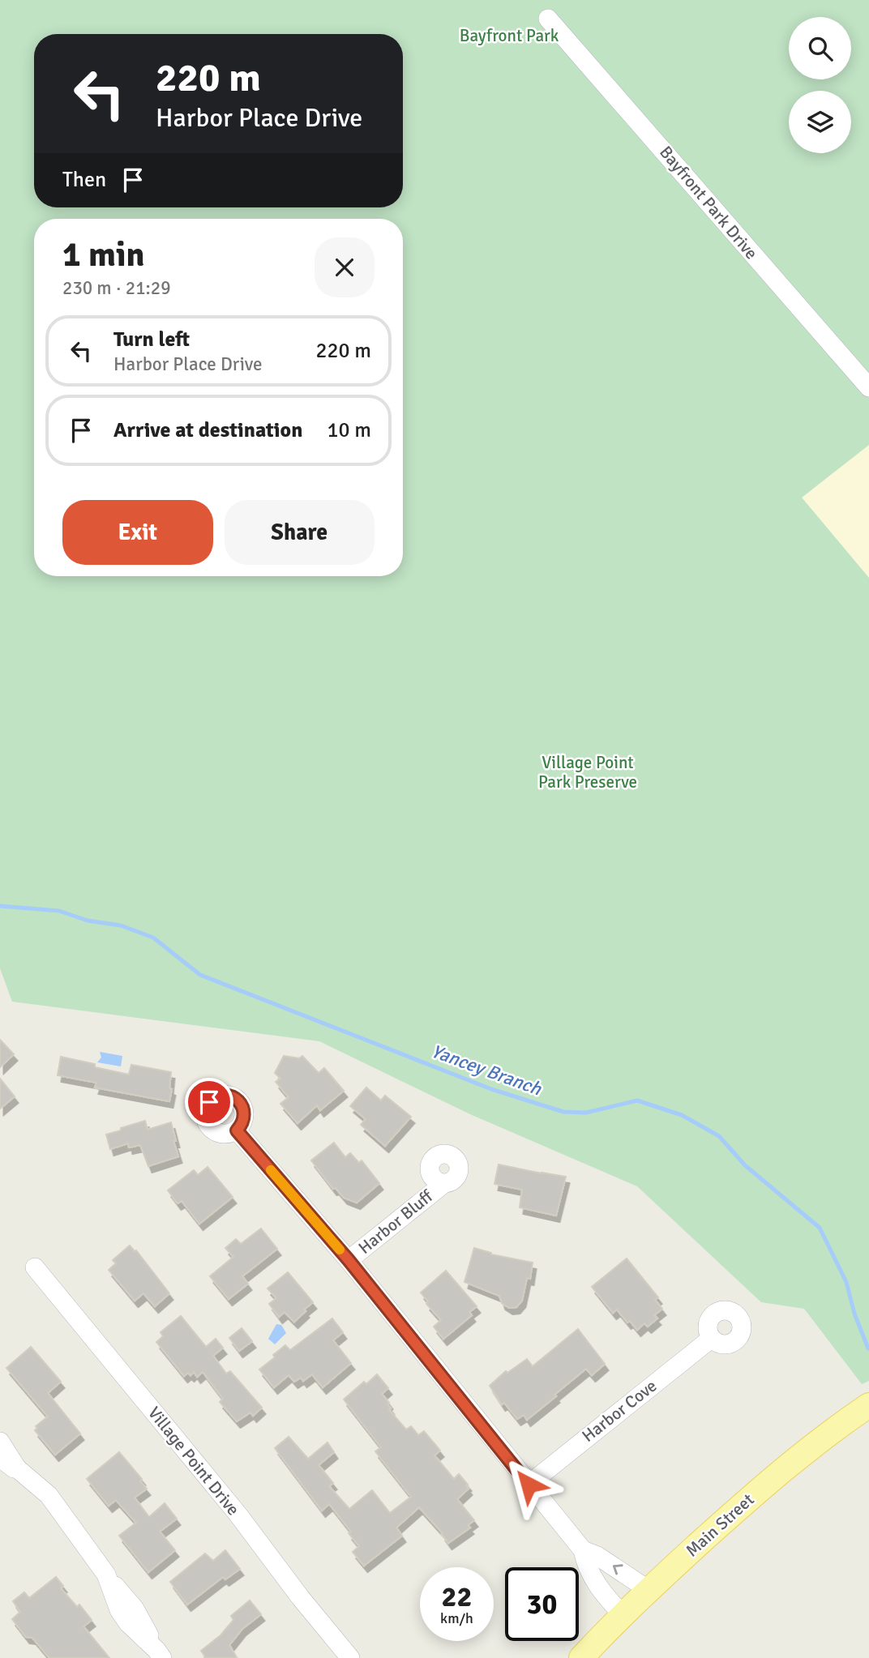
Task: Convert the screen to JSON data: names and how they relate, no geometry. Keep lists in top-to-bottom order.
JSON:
{
  "streets": {
    "main road": ["Main Street"],
    "street": [
      "Bayfront Park Drive",
      "Harbor Bluff",
      "Harbor Cove",
      "Village Point Drive"
    ]
  },
  "water": ["Yancey Branch"],
  "parks": ["Bayfront Park", "Village Point Park Preserve"],
  "page": {
    "turn": ["220 m", "Harbor Place Drive"],
    "then": "Then",
    "heading": ["1 min", "230 m · 21:29"],
    "list": [
      {
        "name": "Turn left",
        "note": "Harbor Place Drive",
        "value": "220 m"
      },
      {
        "name": "Arrive at destination",
        "value": "10 m"
      }
    ],
    "buttons": ["Exit", "Share"],
    "speed": "22 km/h",
    "limit": "30"
  }
}
